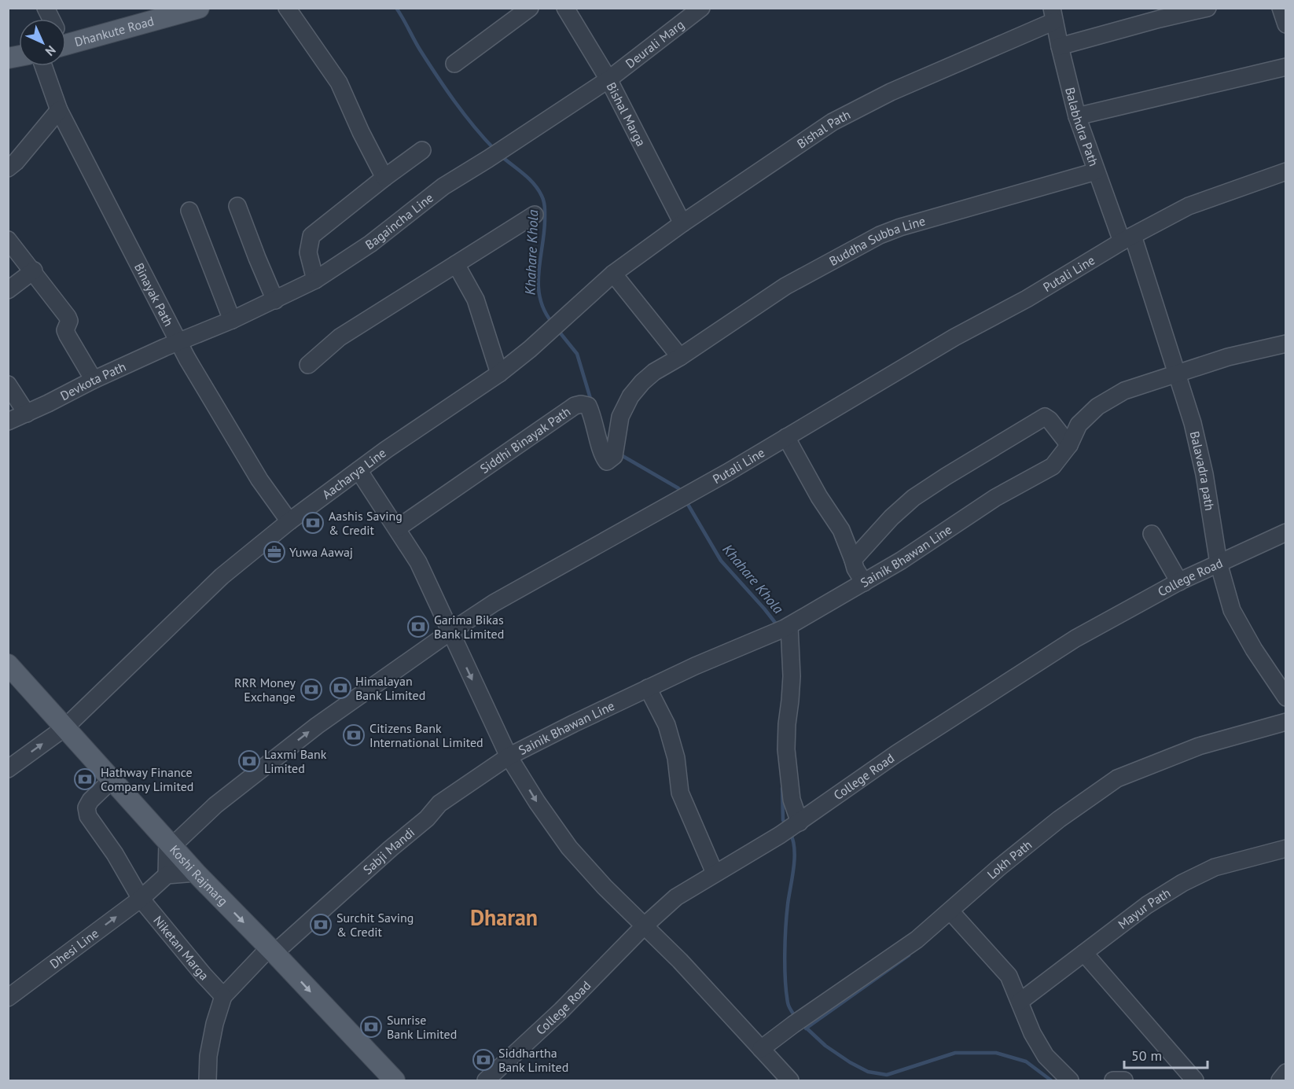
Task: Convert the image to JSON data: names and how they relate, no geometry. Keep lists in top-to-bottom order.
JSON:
{
  "streets": {
    "main road": ["Dhankute Road", "Koshi Rajmarg"],
    "street": [
      "Deurali Marg",
      "Bishal Marga",
      "Balabhdra Path",
      "Bishal Path",
      "Bagaincha Line",
      "Buddha Subba Line",
      "Putali Line",
      "Binayak Path",
      "Devkota Path",
      "Siddhi Binayak Path",
      "Balavadra path",
      "Aacharya Line",
      "Sainik Bhawan Line",
      "College Road",
      "Sabji Mandi",
      "Lokh Path",
      "Mayur Path",
      "Niketan Marga",
      "Dhesi Line"
    ]
  },
  "crossings": [
    ["Deurali Marg", "Bishal Marga"],
    ["Deurali Marg", "Bagaincha Line"],
    ["Bishal Marga", "Bishal Path"],
    ["Bishal Marga", "Bagaincha Line"],
    ["Balabhdra Path", "Bishal Path"],
    ["Balabhdra Path", "Buddha Subba Line"],
    ["Balabhdra Path", "Putali Line"],
    ["Balabhdra Path", "Balavadra path"],
    ["Bishal Path", "Aacharya Line"],
    ["Bagaincha Line", "Binayak Path"],
    ["Bagaincha Line", "Devkota Path"],
    ["Buddha Subba Line", "Siddhi Binayak Path"],
    ["Putali Line", "Balavadra path"],
    ["Putali Line", "Koshi Rajmarg"],
    ["Binayak Path", "Devkota Path"],
    ["Binayak Path", "Aacharya Line"],
    ["Balavadra path", "Sainik Bhawan Line"],
    ["Balavadra path", "College Road"],
    ["Aacharya Line", "Koshi Rajmarg"],
    ["Sainik Bhawan Line", "Sabji Mandi"],
    ["Sabji Mandi", "Koshi Rajmarg"],
    ["Sabji Mandi", "Niketan Marga"],
    ["Koshi Rajmarg", "Niketan Marga"],
    ["Niketan Marga", "Dhesi Line"]
  ],
  "one_way": ["Koshi Rajmarg", "Dhesi Line"],
  "districts": ["Dharan"],
  "water": ["Khahare Khola"],
  "places": {
    "bank": [
      "Aashis Saving & Credit",
      "Garima Bikas Bank Limited",
      "Himalayan Bank Limited",
      "RRR Money Exchange",
      "Citizens Bank International Limited",
      "Laxmi Bank Limited",
      "Hathway Finance Company Limited",
      "Surchit Saving & Credit",
      "Sunrise Bank Limited",
      "Siddhartha Bank Limited"
    ],
    "office": ["Yuwa Aawaj"]
  },
  "scale_bar": "50 m",
  "north": "bottom right"
}
